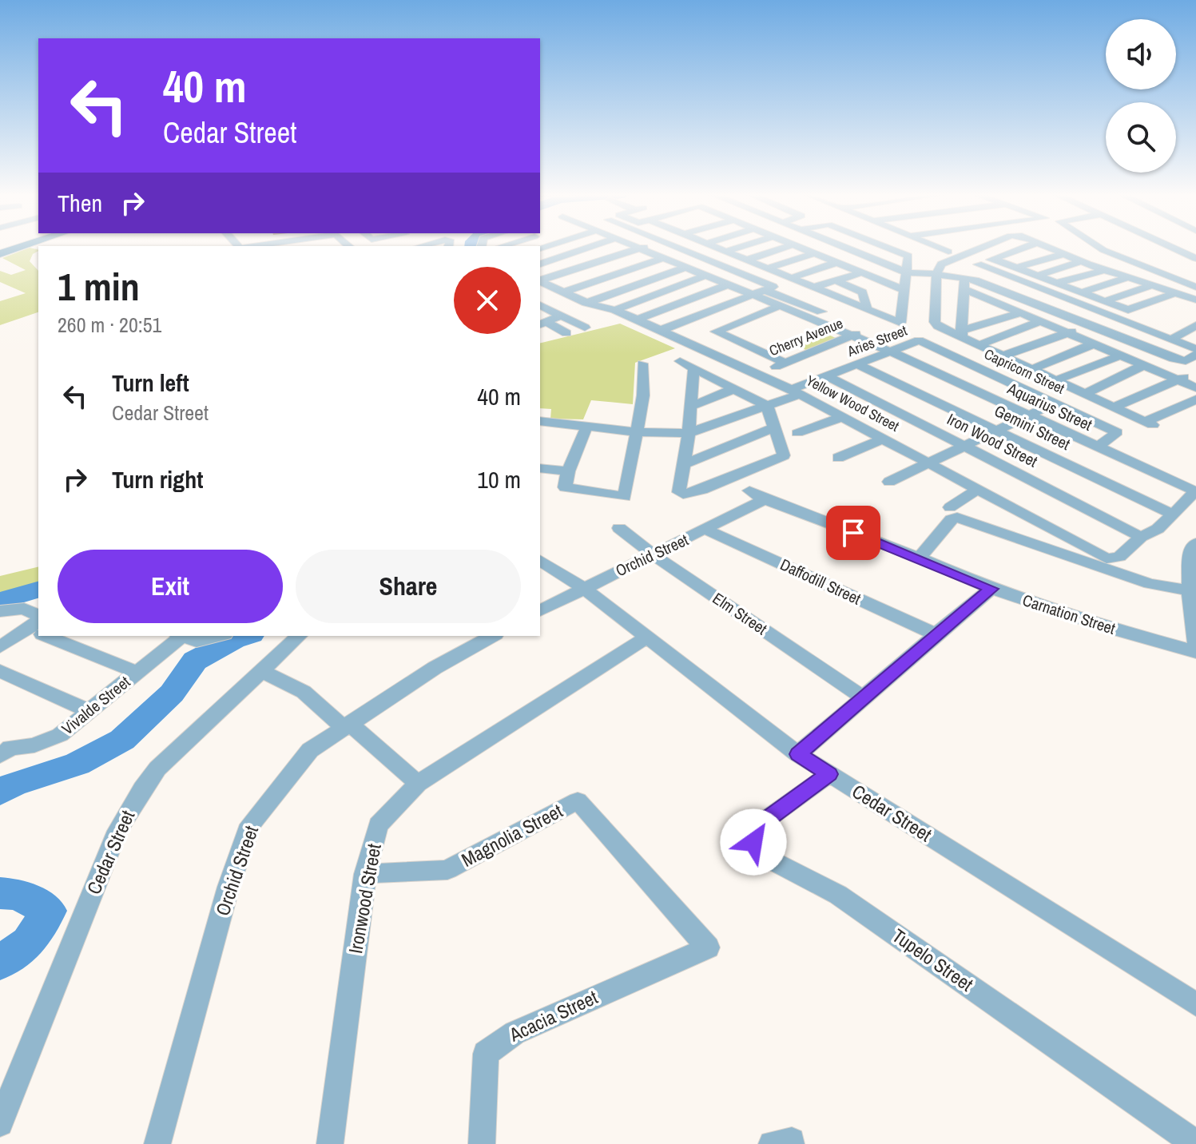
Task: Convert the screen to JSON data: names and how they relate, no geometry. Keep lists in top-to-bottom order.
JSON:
{
  "streets": {
    "street": [
      "Cherry Avenue",
      "Aries Street",
      "Capricorn Street",
      "Yellow Wood Street",
      "Aquarius Street",
      "Gemini Street",
      "Iron Wood Street",
      "Orchid Street",
      "Daffodill Street",
      "Elm Street",
      "Carnation Street",
      "Vivalde Street",
      "Cedar Street",
      "Magnolia Street",
      "Ironwood Street",
      "Tupelo Street",
      "Acacia Street"
    ]
  },
  "crossings": [
    ["Cherry Avenue", "Yellow Wood Street"],
    ["Cherry Avenue", "Aquarius Street"],
    ["Aries Street", "Capricorn Street"],
    ["Aries Street", "Yellow Wood Street"],
    ["Aries Street", "Aquarius Street"],
    ["Aries Street", "Gemini Street"],
    ["Aries Street", "Iron Wood Street"],
    ["Capricorn Street", "Aquarius Street"],
    ["Yellow Wood Street", "Iron Wood Street"],
    ["Orchid Street", "Daffodill Street"],
    ["Orchid Street", "Elm Street"],
    ["Orchid Street", "Carnation Street"],
    ["Orchid Street", "Cedar Street"],
    ["Cedar Street", "Ironwood Street"],
    ["Cedar Street", "Tupelo Street"],
    ["Magnolia Street", "Ironwood Street"],
    ["Magnolia Street", "Acacia Street"]
  ],
  "page": {
    "turn": ["40 m", "Cedar Street"],
    "then": "Then",
    "heading": ["1 min", "260 m · 20:51"],
    "list": [
      {
        "name": "Turn left",
        "note": "Cedar Street",
        "value": "40 m"
      },
      {
        "name": "Turn right",
        "value": "10 m"
      }
    ],
    "buttons": ["Exit", "Share"]
  }
}
